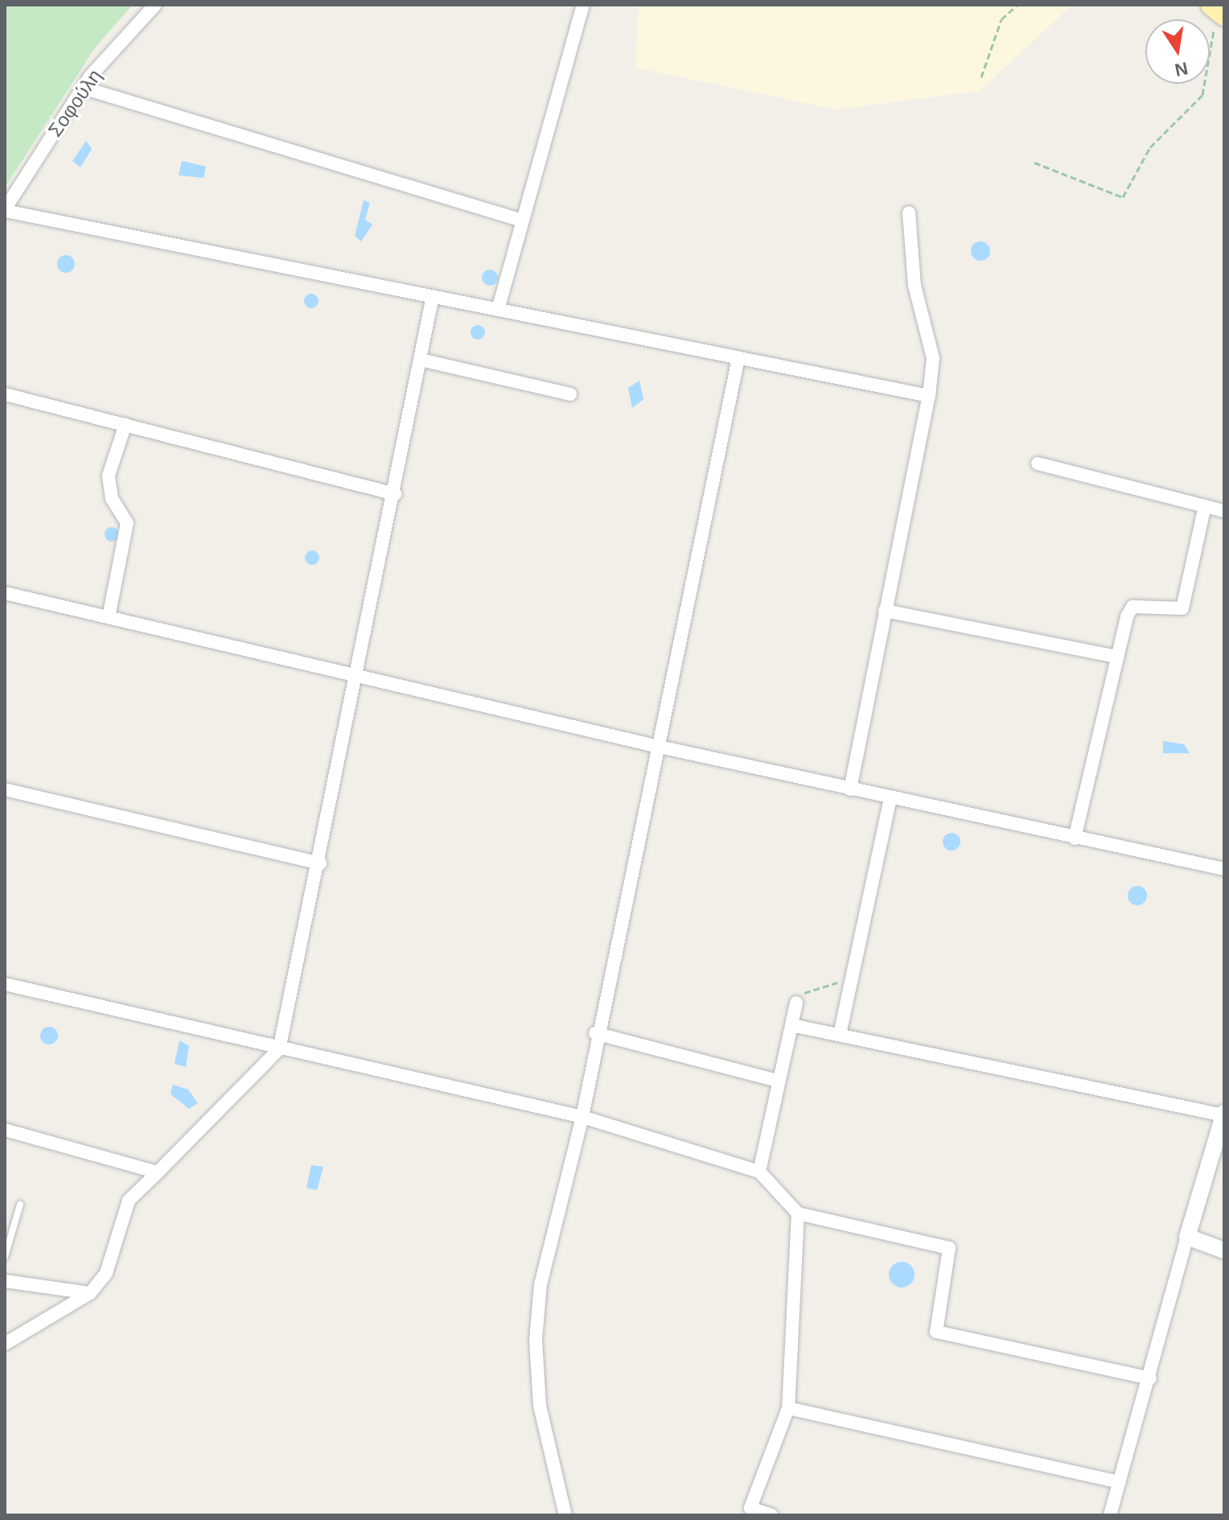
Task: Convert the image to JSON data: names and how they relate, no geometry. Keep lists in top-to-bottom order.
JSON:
{
  "streets": {
    "street": ["Σοφούλη"]
  },
  "north": "bottom"
}
